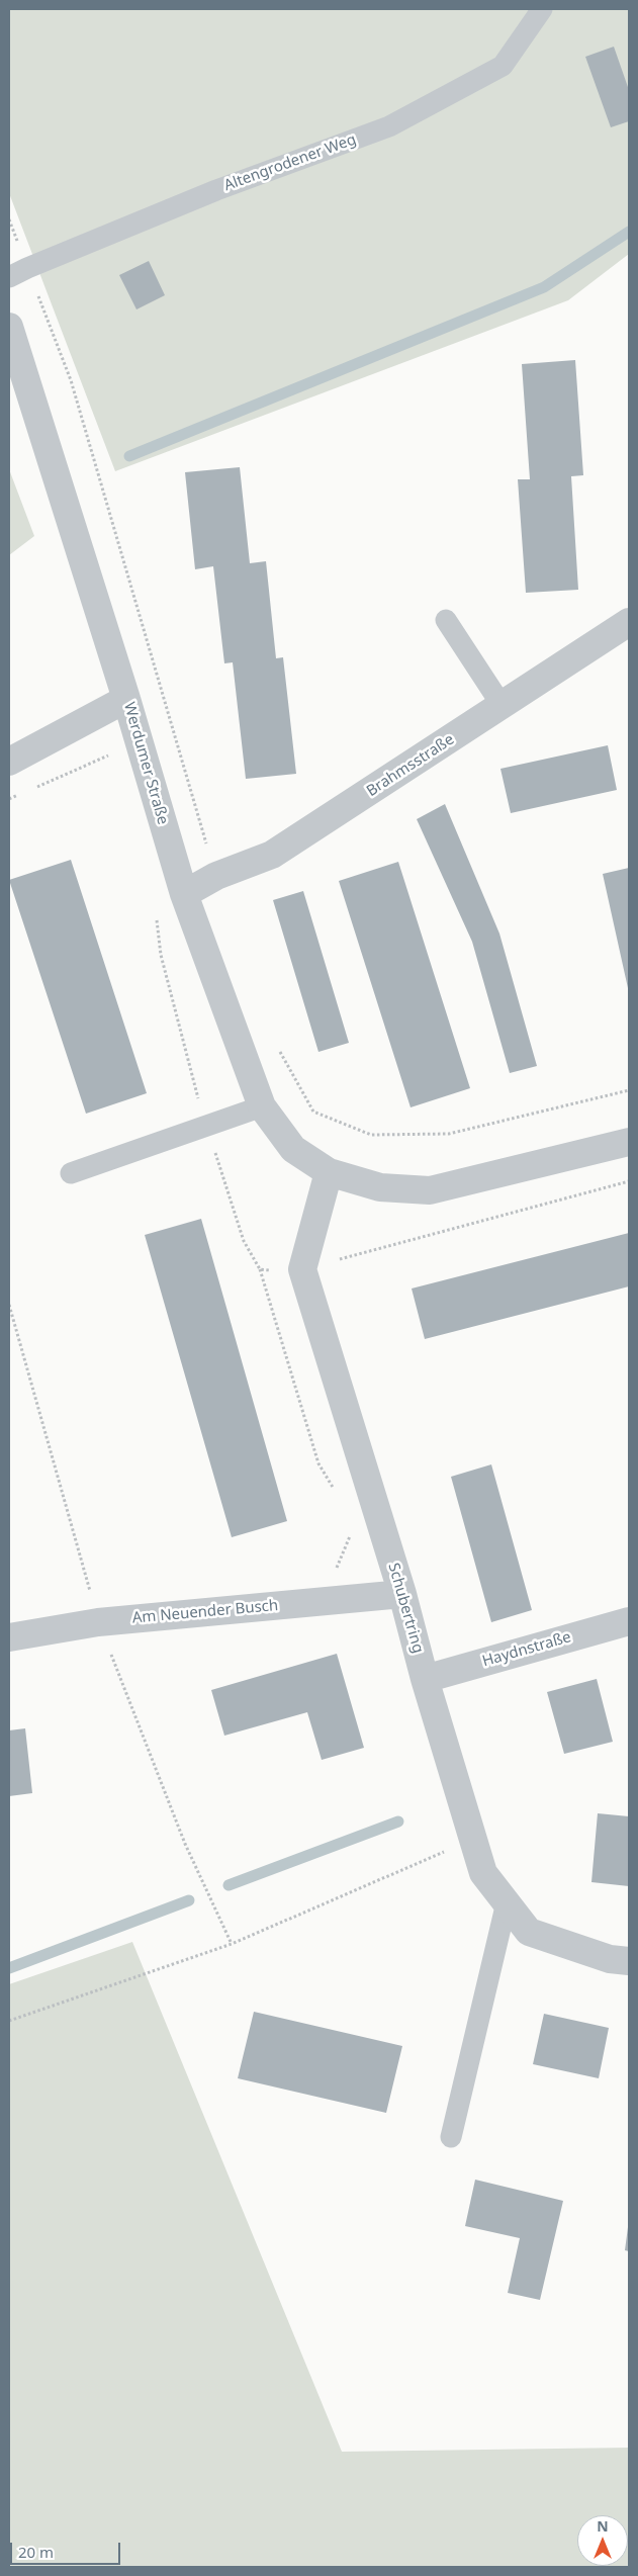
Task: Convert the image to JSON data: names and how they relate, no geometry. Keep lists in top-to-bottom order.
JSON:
{
  "streets": {
    "street": [
      "Werdumer Straße",
      "Brahmsstraße",
      "Schubertring",
      "Am Neuender Busch",
      "Haydnstraße"
    ],
    "lane": ["Altengrodener Weg"]
  },
  "crossings": [
    ["Werdumer Straße", "Brahmsstraße"],
    ["Werdumer Straße", "Schubertring"],
    ["Schubertring", "Am Neuender Busch"],
    ["Schubertring", "Haydnstraße"]
  ],
  "scale_bar": "20 m",
  "north": "top"
}
